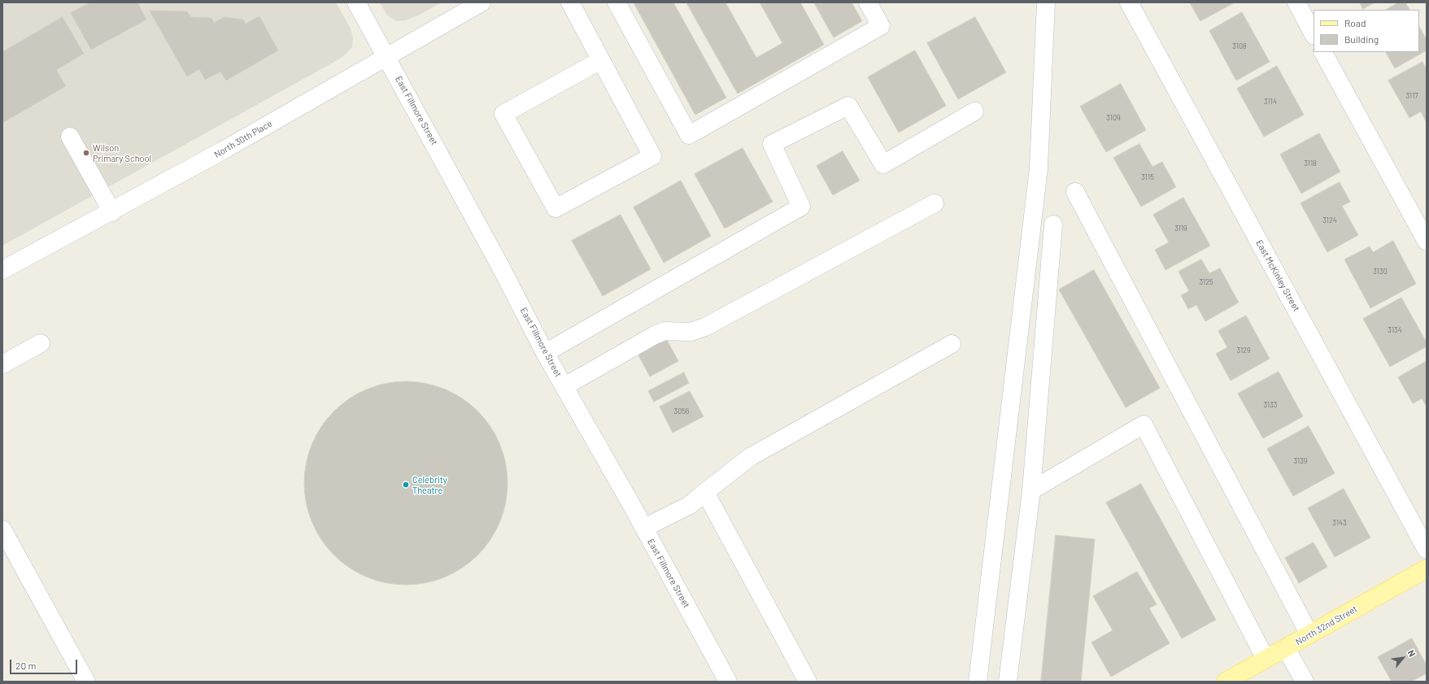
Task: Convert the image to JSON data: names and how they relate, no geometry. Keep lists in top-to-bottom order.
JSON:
{
  "streets": {
    "main road": ["North 32nd Street"],
    "street": ["East Fillmore Street", "North 30th Place", "East McKinley Street"]
  },
  "crossings": [
    ["East Fillmore Street", "North 30th Place"]
  ],
  "places": ["Wilson Primary School", "Celebrity Theatre"],
  "house_numbers": [
    "3108",
    "3117",
    "3114",
    "3109",
    "3118",
    "3115",
    "3124",
    "3119",
    "3130",
    "3125",
    "3134",
    "3129",
    "3133",
    "3056",
    "3139",
    "3143"
  ],
  "legend": ["Road", "Building"],
  "scale_bar": "20 m",
  "north": "top right"
}
